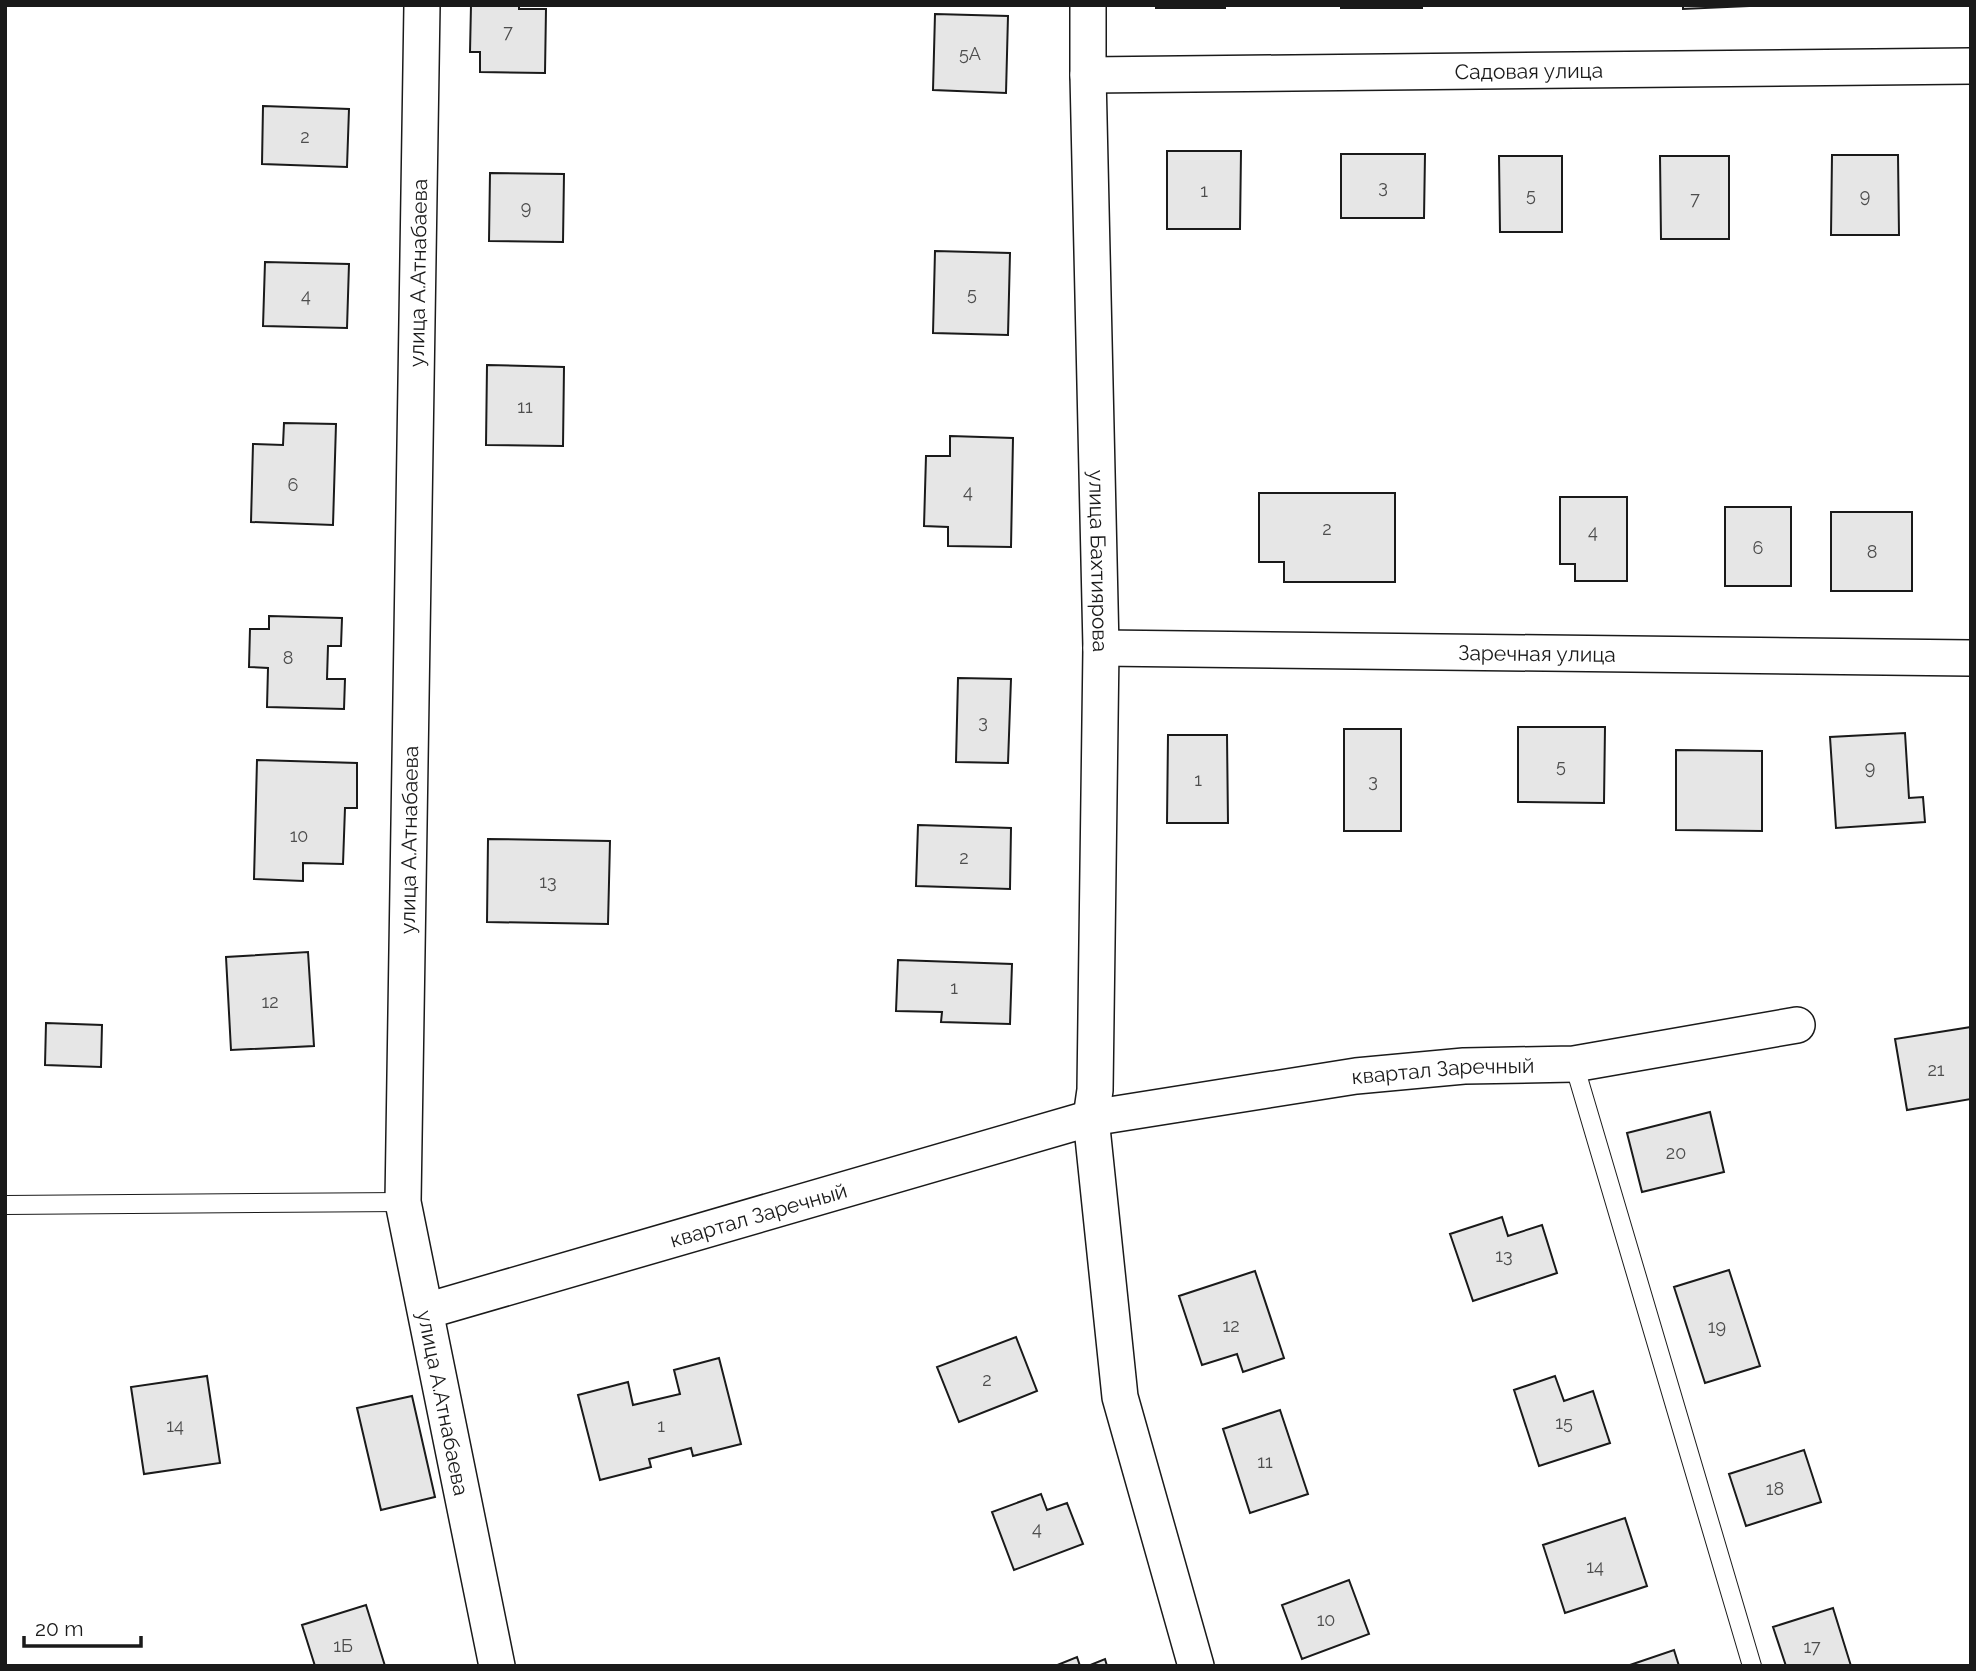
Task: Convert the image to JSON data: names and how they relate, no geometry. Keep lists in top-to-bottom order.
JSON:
{
  "streets": {
    "street": [
      "Садовая улица",
      "улица А.Атнабаева",
      "улица Бахтиярова",
      "Заречная улица",
      "квартал Заречный"
    ]
  },
  "crossings": [
    ["Садовая улица", "улица Бахтиярова"],
    ["улица А.Атнабаева", "квартал Заречный"],
    ["улица Бахтиярова", "Заречная улица"],
    ["улица Бахтиярова", "квартал Заречный"]
  ],
  "house_numbers": [
    "7",
    "5А",
    "2",
    "3",
    "1",
    "5",
    "9",
    "7",
    "9",
    "5",
    "4",
    "11",
    "6",
    "4",
    "2",
    "4",
    "6",
    "8",
    "8",
    "3",
    "5",
    "9",
    "1",
    "3",
    "10",
    "2",
    "13",
    "1",
    "12",
    "21",
    "20",
    "13",
    "12",
    "19",
    "2",
    "15",
    "14",
    "1",
    "11",
    "18",
    "4",
    "14",
    "10",
    "1Б",
    "17"
  ],
  "scale_bar": "20 m"
}
